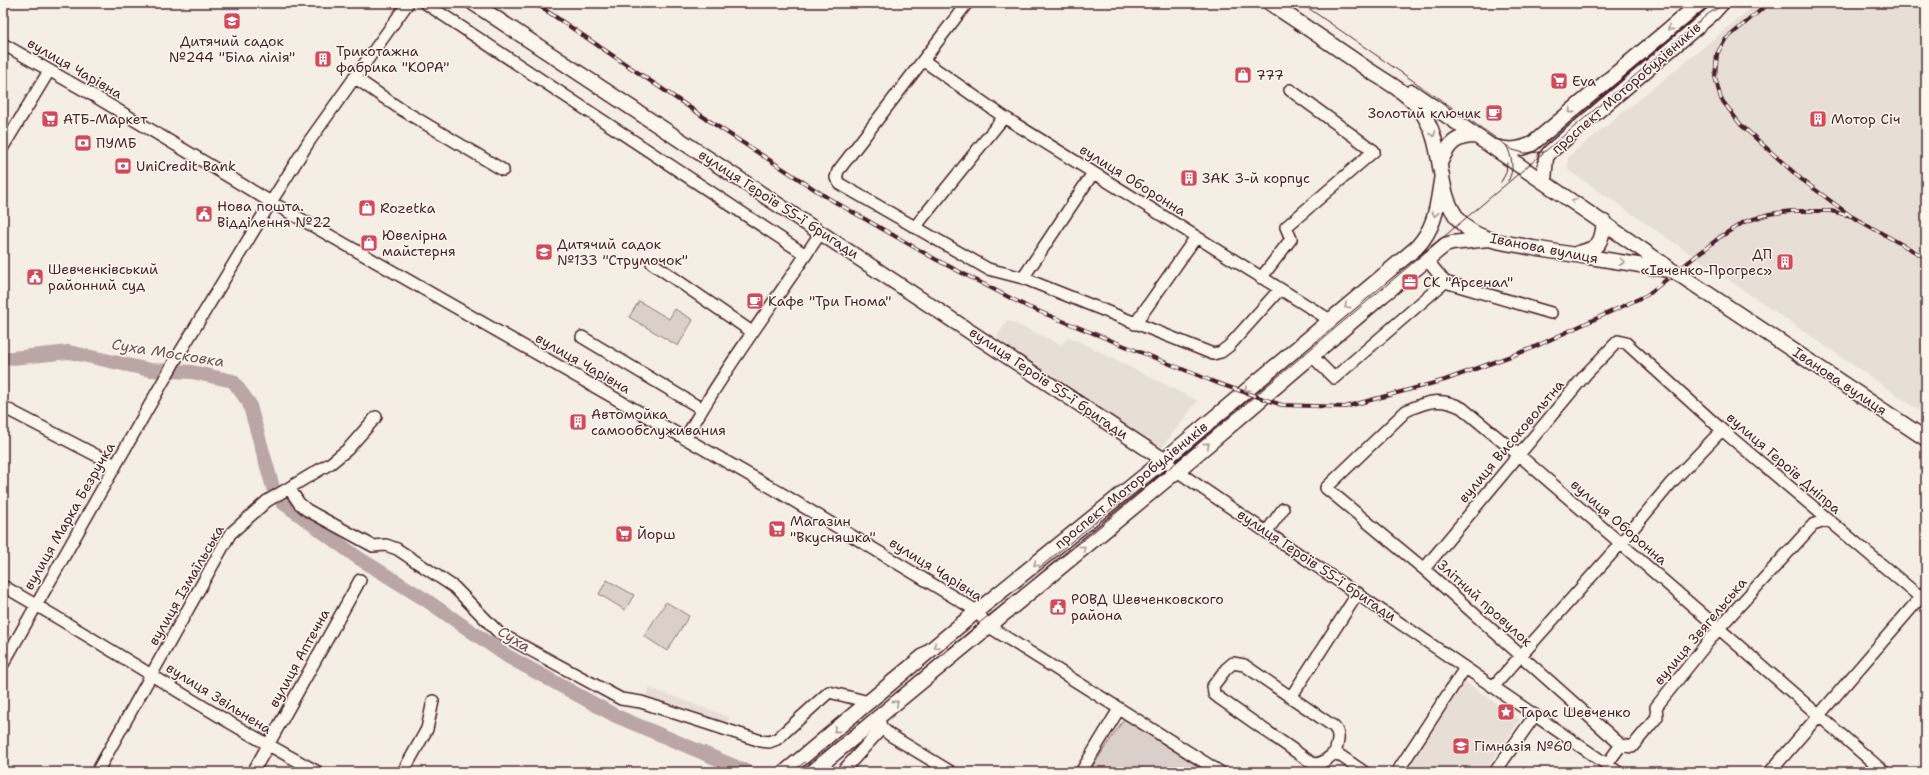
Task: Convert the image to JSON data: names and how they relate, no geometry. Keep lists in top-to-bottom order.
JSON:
{
  "streets": {
    "main road": ["проспект Моторобудівників", "вулиця Героїв 55-ї бригади", "Іванова вулиця"],
    "street": [
      "вулиця Чарівна",
      "вулиця Оборонна",
      "вулиця Високовольтна",
      "вулиця Героїв Дніпра",
      "вулиця Марка Безручка",
      "вулиця Ізмаїльська",
      "Злітний провулок",
      "вулиця Звягельська",
      "вулиця Аптечна",
      "вулиця Звільнена"
    ]
  },
  "crossings": [
    ["вулиця Чарівна", "проспект Моторобудівників"],
    ["вулиця Чарівна", "вулиця Марка Безручка"],
    ["проспект Моторобудівників", "вулиця Оборонна"],
    ["проспект Моторобудівників", "вулиця Героїв 55-ї бригади"],
    ["проспект Моторобудівників", "Іванова вулиця"],
    ["вулиця Оборонна", "вулиця Високовольтна"],
    ["вулиця Оборонна", "Злітний провулок"],
    ["вулиця Оборонна", "вулиця Звягельська"],
    ["вулиця Високовольтна", "вулиця Героїв Дніпра"],
    ["вулиця Високовольтна", "Злітний провулок"],
    ["вулиця Героїв Дніпра", "вулиця Звягельська"],
    ["вулиця Марка Безручка", "вулиця Звільнена"],
    ["вулиця Ізмаїльська", "вулиця Звільнена"],
    ["Злітний провулок", "вулиця Звягельська"],
    ["вулиця Аптечна", "вулиця Звільнена"]
  ],
  "water": ["Суха Московка", "Суха"],
  "places": {
    "school or university": ["Дитячий садок №244 \"Біла лілія\"", "Дитячий садок №133 \"Струмочок\"", "Гімназія №60"],
    "building": [
      "Трикотажна фабрика \"КОРА\"",
      "Мотор Січ",
      "ЗАК 3-й корпус",
      "ДП «Івченко-Прогрес»",
      "Автомойка самообслуживания"
    ],
    "shop": ["777", "Rozetka", "Ювелірна майстерня"],
    "supermarket": [
      "Eva",
      "АТБ-Маркет",
      "Магазин \"Вкусняшка\"",
      "Йорш"
    ],
    "cafe": ["Золотий ключик", "Кафе \"Три Гнома\""],
    "bank": ["ПУМБ", "UniCredit Bank"],
    "public building": ["Нова пошта. Відділення №22", "Шевченківський районний суд", "РОВД Шевченковского района"],
    "office": ["СК \"Арсенал\""],
    "place": ["Тарас Шевченко"]
  }
}
